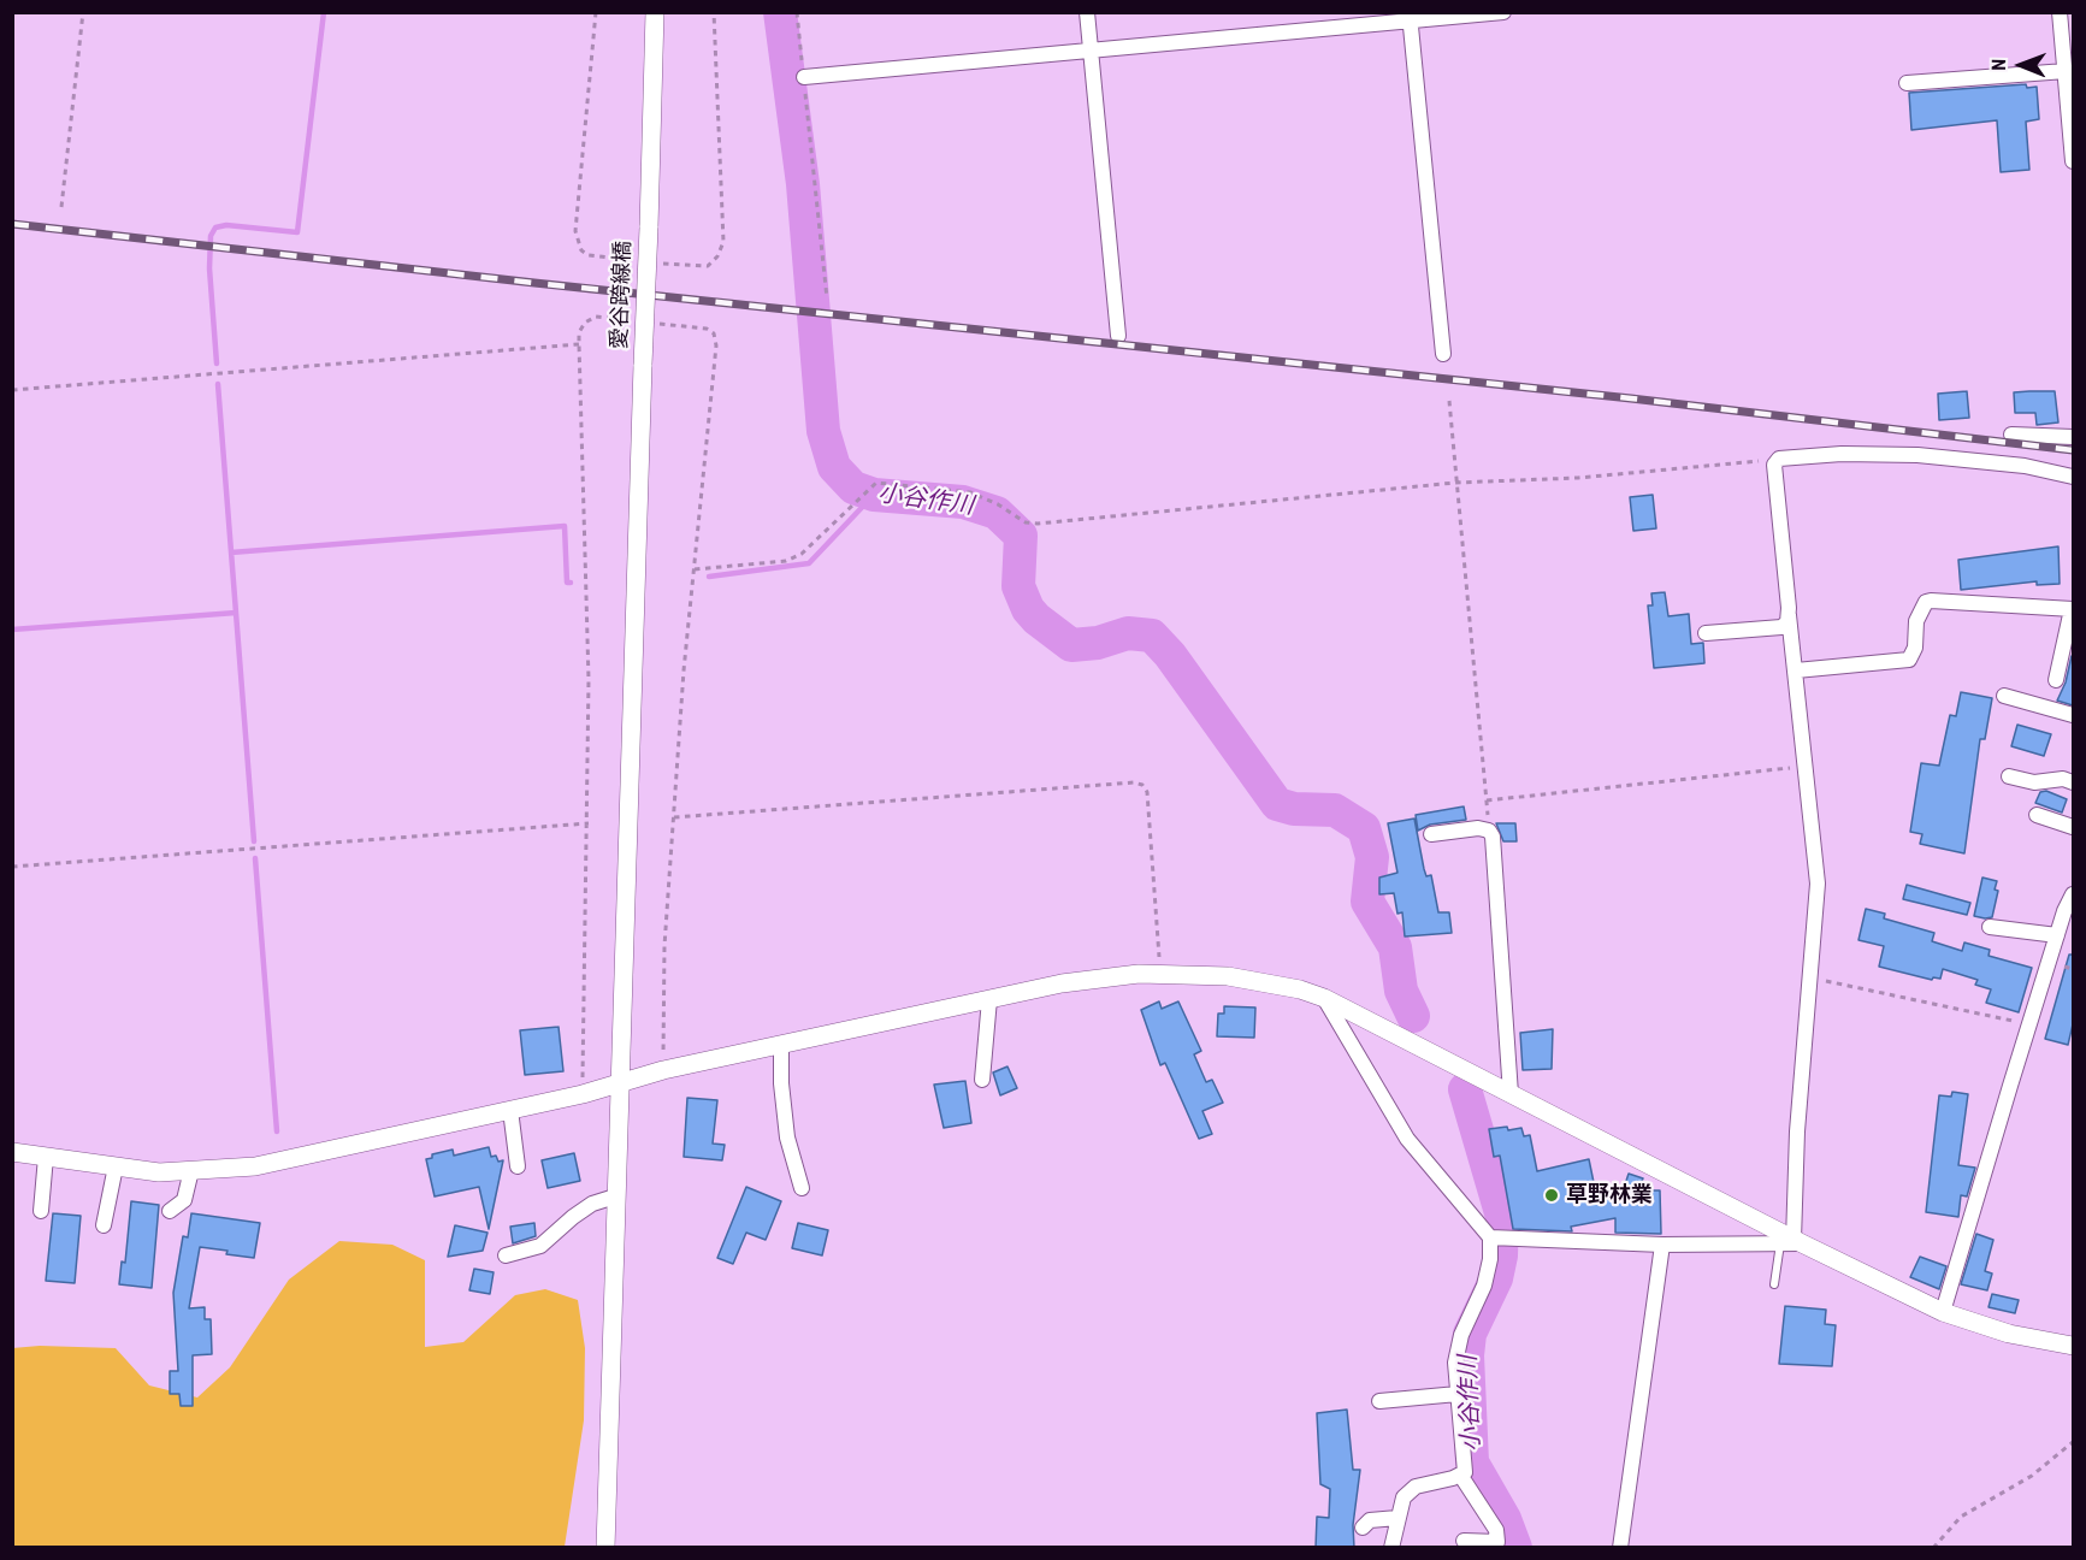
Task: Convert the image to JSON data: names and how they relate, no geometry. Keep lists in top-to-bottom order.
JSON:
{
  "streets": {
    "street": ["愛谷跨線橋"]
  },
  "water": ["小谷作川"],
  "places": ["草野林業"],
  "north": "left"
}
